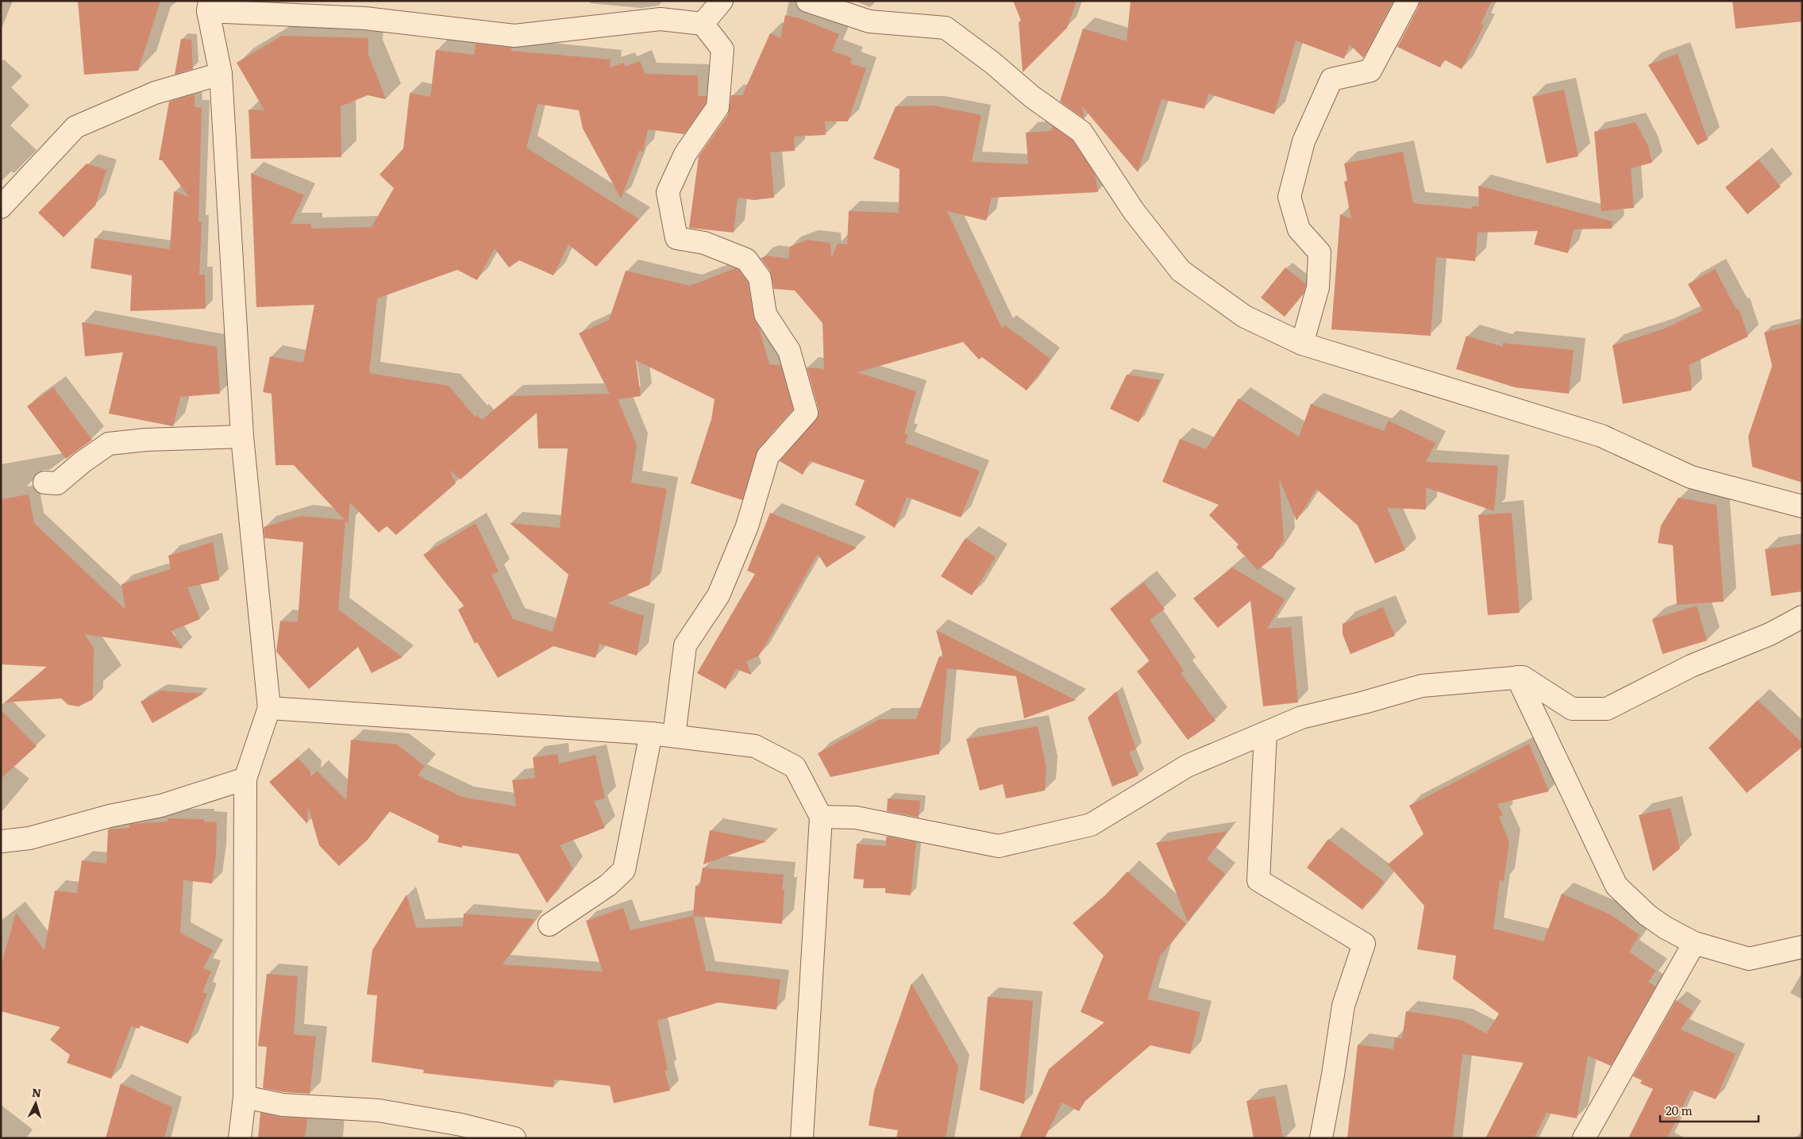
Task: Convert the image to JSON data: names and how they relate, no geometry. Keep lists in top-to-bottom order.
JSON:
{
  "scale_bar": "20 m",
  "north": "top"
}
